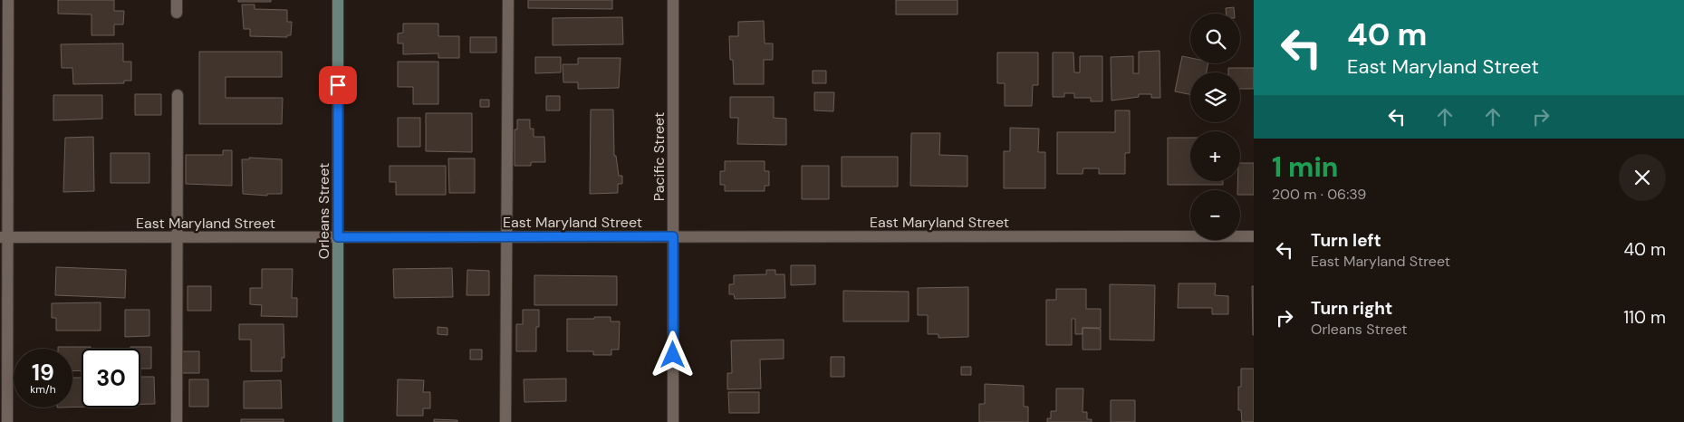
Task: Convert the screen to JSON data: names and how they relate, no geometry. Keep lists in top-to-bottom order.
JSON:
{
  "streets": {
    "main road": ["Orleans Street"],
    "street": ["Pacific Street", "East Maryland Street"]
  },
  "crossings": [
    ["Pacific Street", "East Maryland Street"],
    ["Orleans Street", "East Maryland Street"]
  ],
  "page": {
    "turn": ["40 m", "East Maryland Street"],
    "map_buttons": ["+", "−"],
    "heading": ["1 min", "200 m · 06:39"],
    "list": [
      {
        "name": "Turn left",
        "note": "East Maryland Street",
        "value": "40 m"
      },
      {
        "name": "Turn right",
        "note": "Orleans Street",
        "value": "110 m"
      }
    ],
    "speed": "19 km/h",
    "limit": "30"
  }
}
